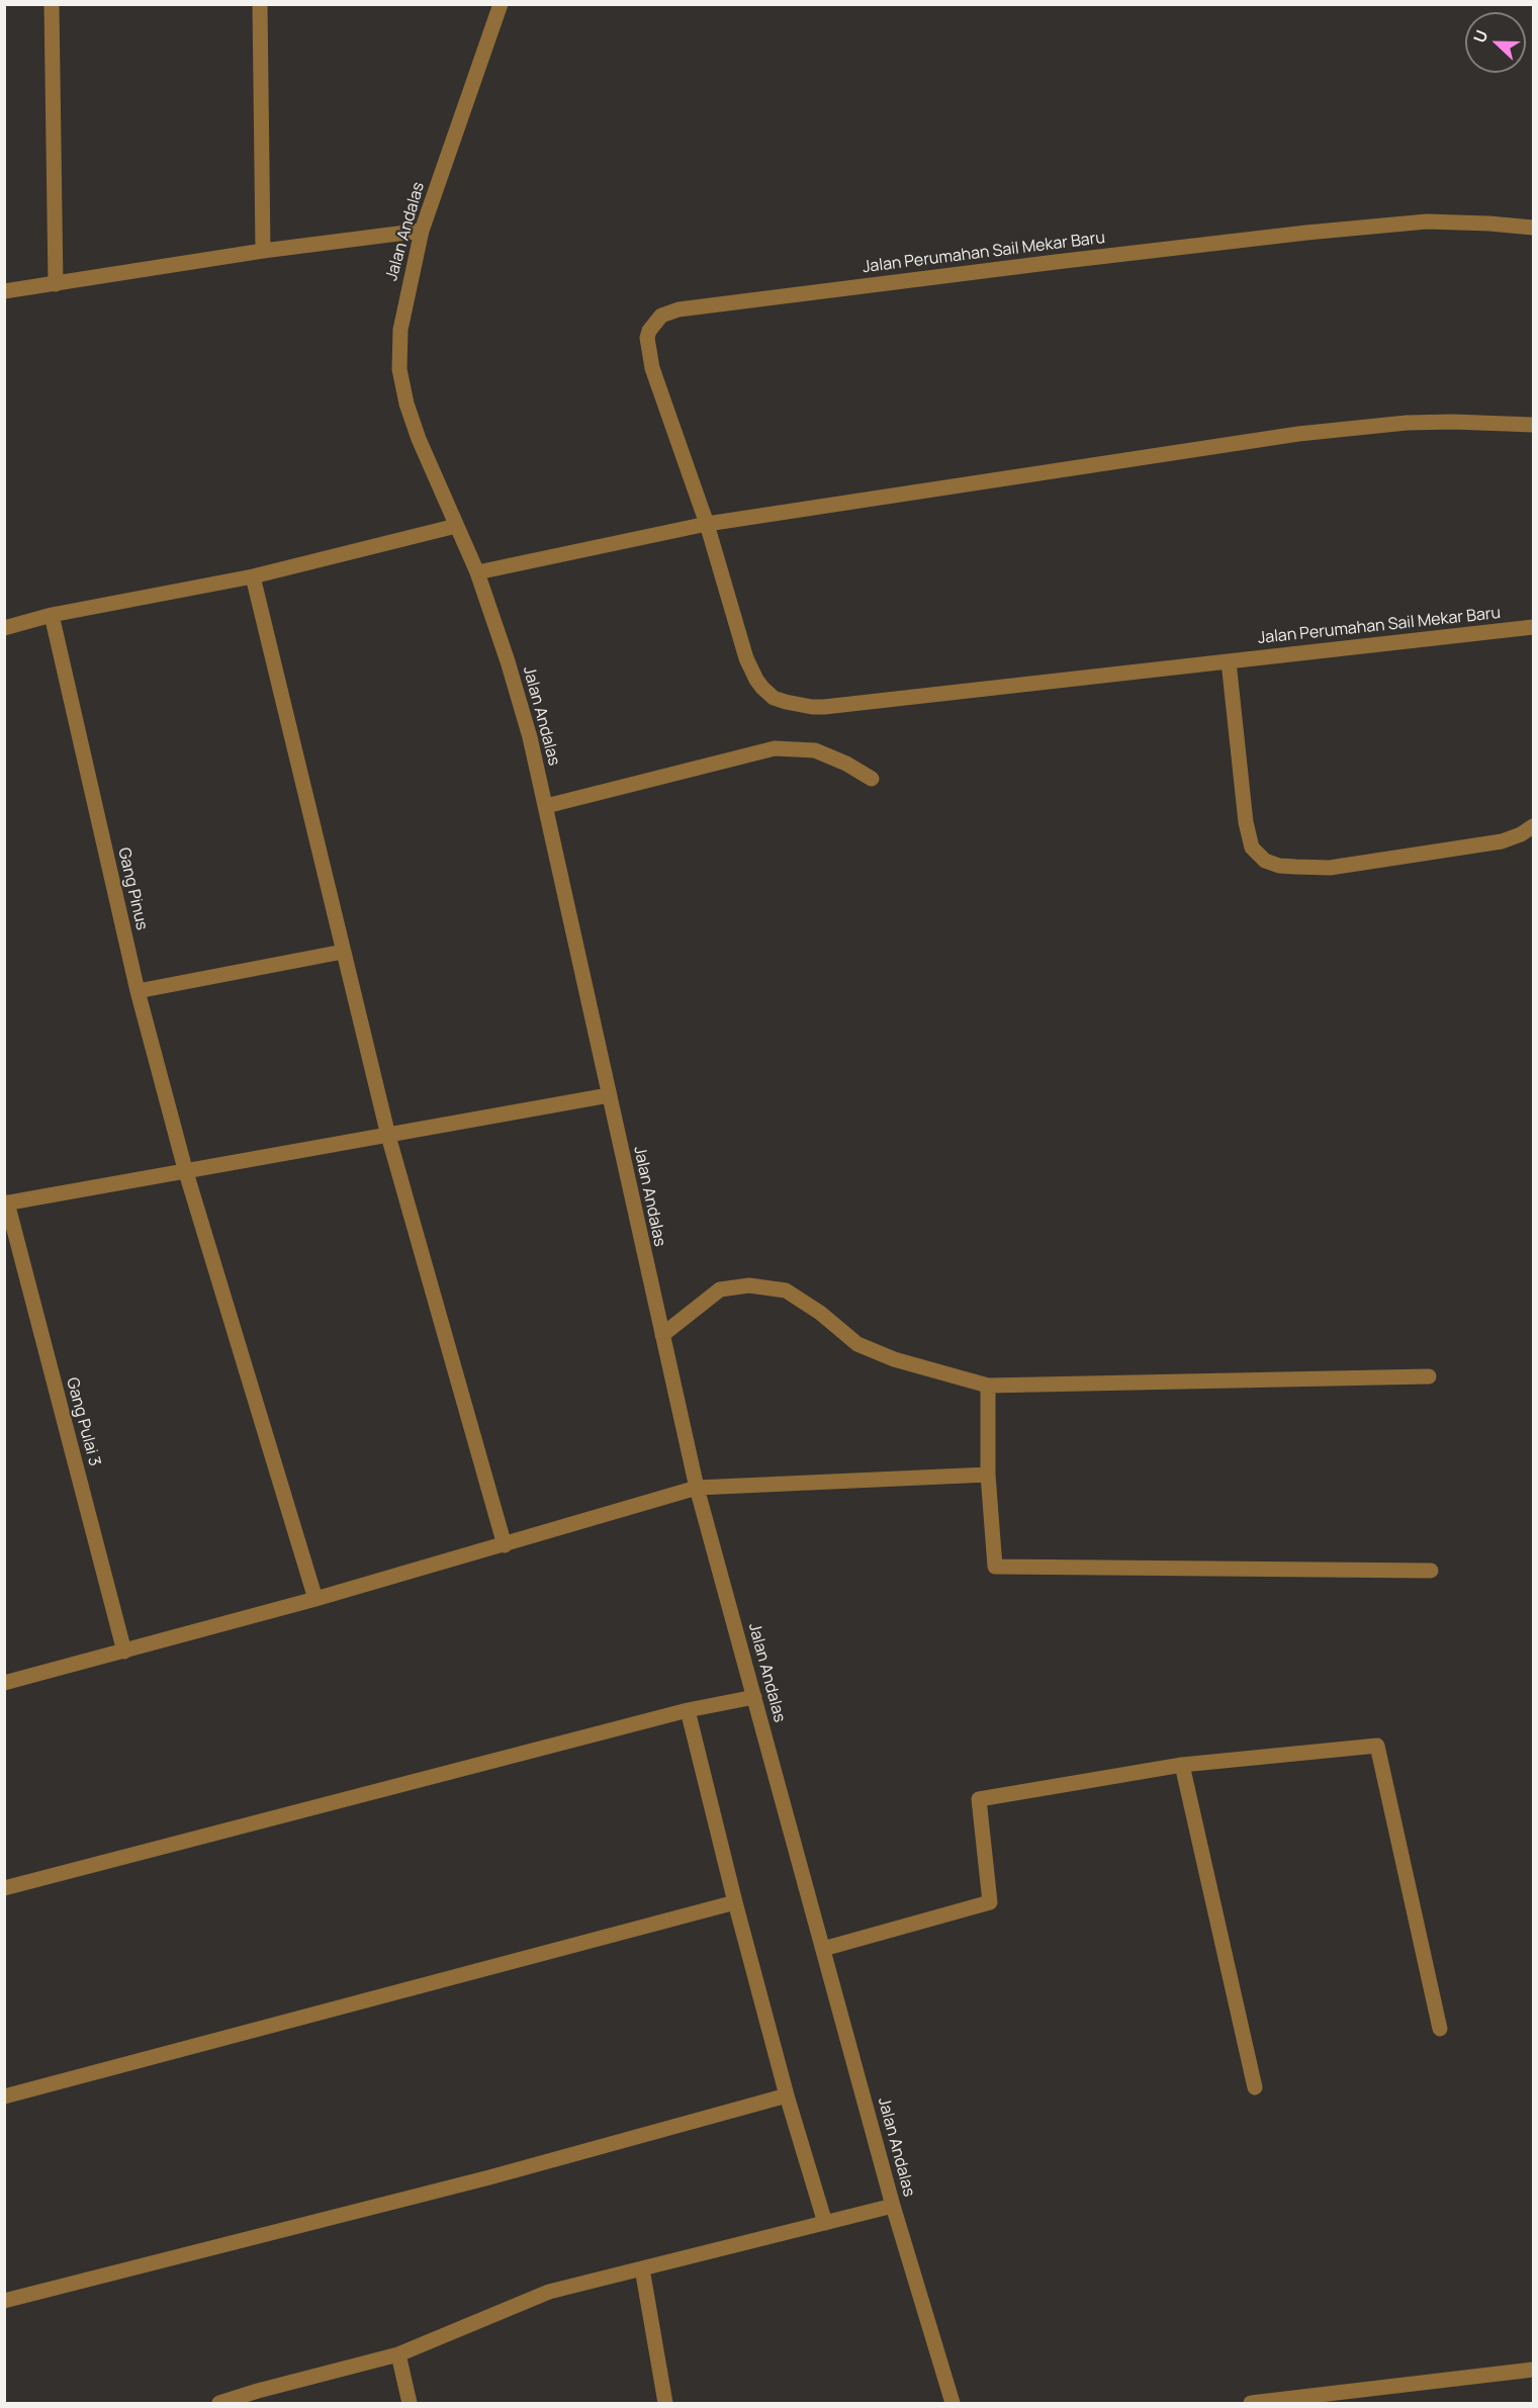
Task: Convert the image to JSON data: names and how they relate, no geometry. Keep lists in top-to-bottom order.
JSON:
{
  "streets": {
    "street": [
      "Jalan Andalas",
      "Jalan Perumahan Sail Mekar Baru",
      "Gang Pinus",
      "Gang Pulai 3"
    ]
  },
  "north": "left"
}
